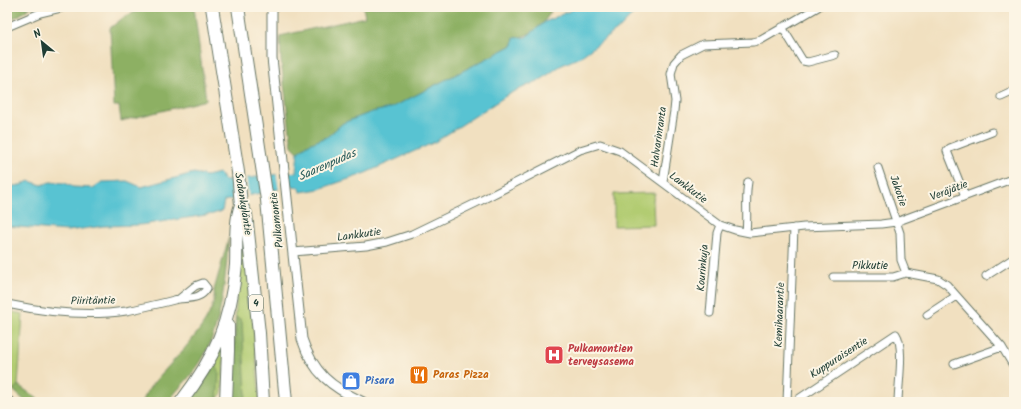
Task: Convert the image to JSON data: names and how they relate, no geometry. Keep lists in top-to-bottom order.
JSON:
{
  "streets": {
    "highway": ["Sodankyläntie", "4"],
    "street": [
      "Halvarinranta",
      "Lankkutie",
      "Jakotie",
      "Veräjätie",
      "Pulkamontie",
      "Pikkutie",
      "Kourinkuja",
      "Piiritäntie",
      "Kemihaarantie",
      "Kuppuraisentie"
    ]
  },
  "crossings": [
    ["Halvarinranta", "Lankkutie"],
    ["Lankkutie", "Jakotie"],
    ["Lankkutie", "Veräjätie"],
    ["Lankkutie", "Pulkamontie"],
    ["Lankkutie", "Kourinkuja"],
    ["Lankkutie", "Kemihaarantie"],
    ["Jakotie", "Veräjätie"]
  ],
  "water": ["Saarenpudas"],
  "places": {
    "hospital": ["Pulkamontien terveysasema"],
    "restaurant": ["Paras Pizza"],
    "shop": ["Pisara"]
  },
  "north": "top left"
}
